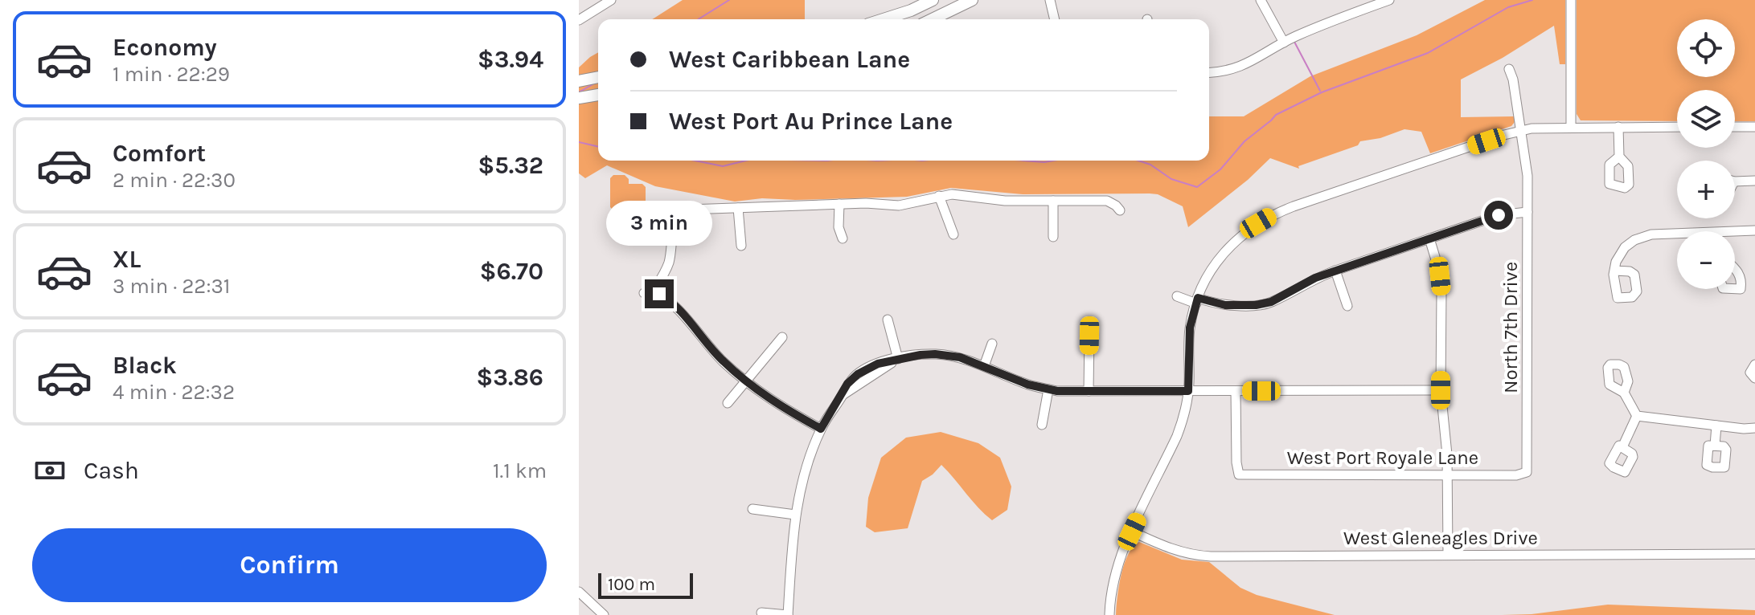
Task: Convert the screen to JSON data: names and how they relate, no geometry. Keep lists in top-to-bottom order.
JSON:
{
  "streets": {
    "street": ["North 7th Drive", "West Port Royale Lane", "West Gleneagles Drive"]
  },
  "crossings": [
    ["North 7th Drive", "West Port Royale Lane"]
  ],
  "scale_bar": "100 m",
  "page": {
    "list": [
      {
        "name": "Economy",
        "note": "1 min · 22:29",
        "value": "$3.94"
      },
      {
        "name": "Comfort",
        "note": "2 min · 22:30",
        "value": "$5.32"
      },
      {
        "name": "XL",
        "note": "3 min · 22:31",
        "value": "$6.70"
      },
      {
        "name": "Black",
        "note": "4 min · 22:32",
        "value": "$3.86"
      }
    ],
    "map_buttons": ["+", "−"],
    "banner": ["West Caribbean Lane", "West Port Au Prince Lane"],
    "bubble": "3 min",
    "pay": ["Cash", "1.1 km"],
    "buttons": "Confirm",
    "scale": "100 m"
  }
}
